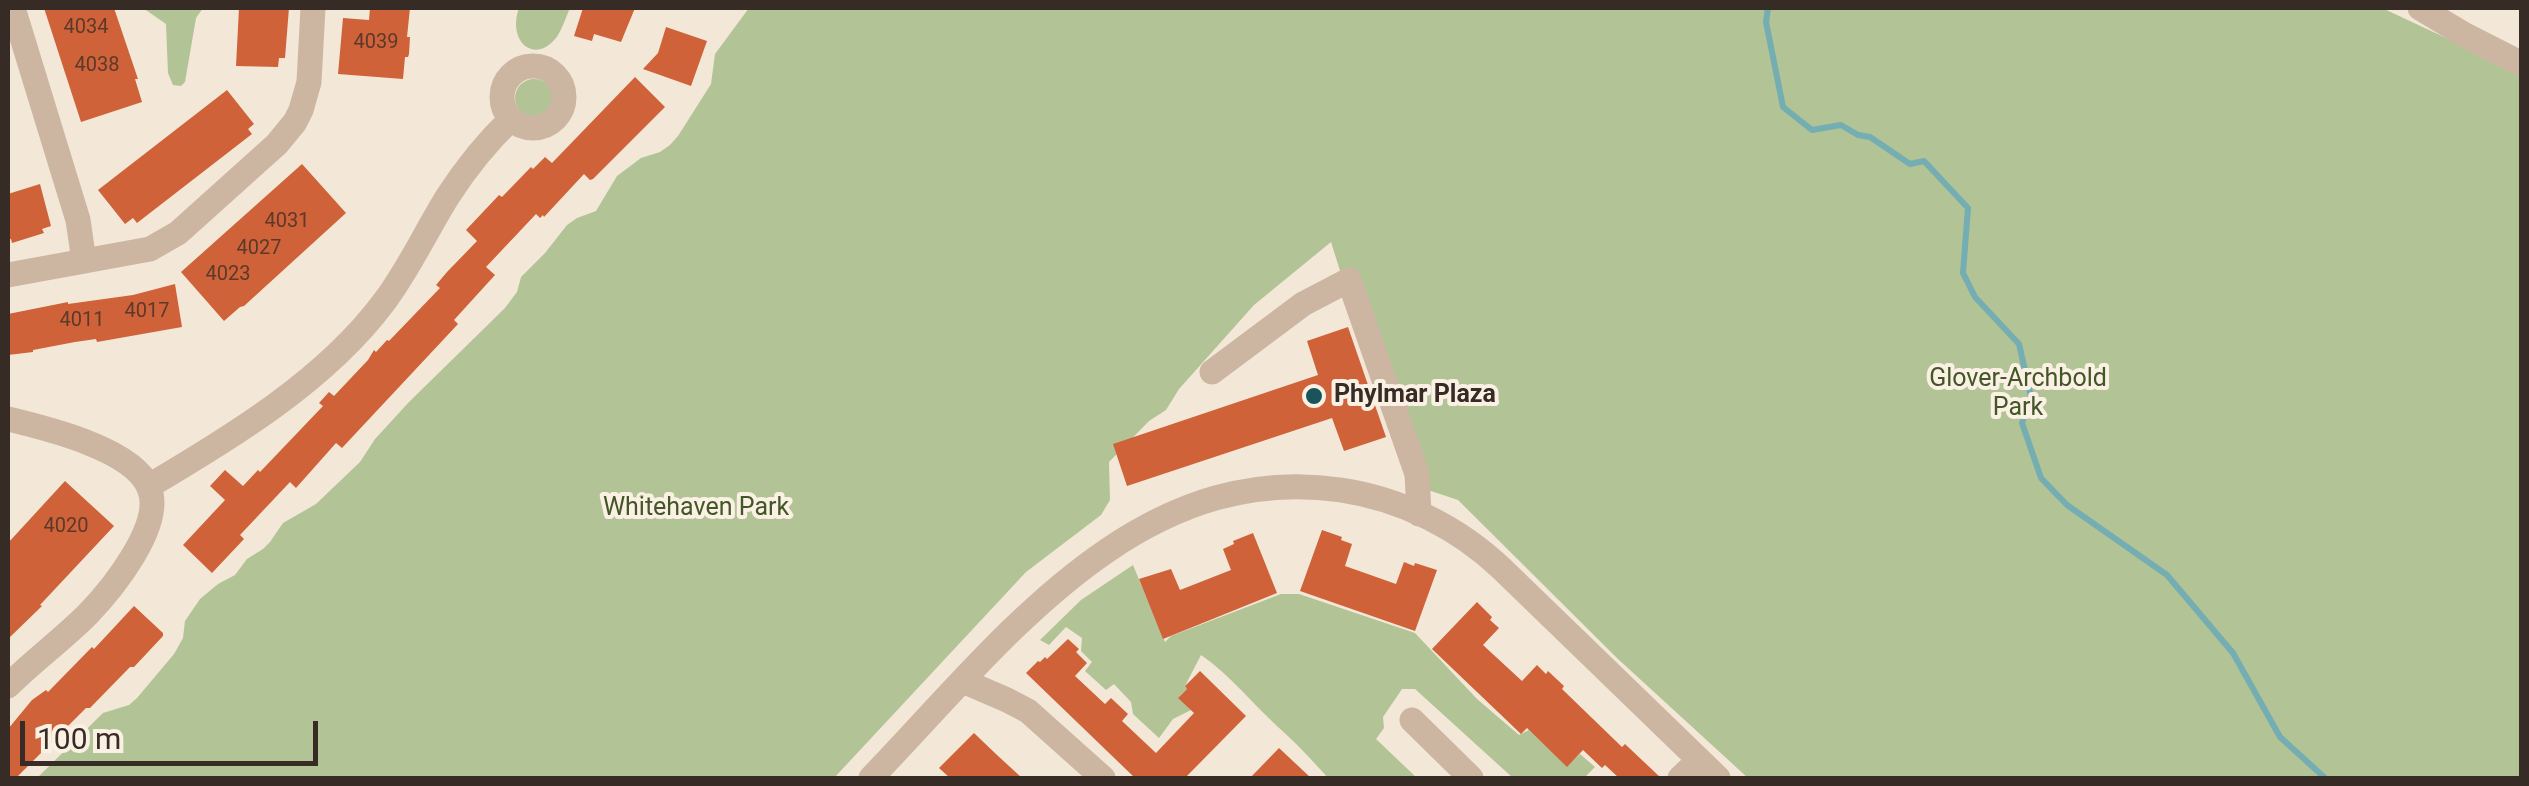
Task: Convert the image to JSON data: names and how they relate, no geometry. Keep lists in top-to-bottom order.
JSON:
{
  "parks": ["Glover-Archbold Park", "Whitehaven Park"],
  "places": ["Phylmar Plaza"],
  "house_numbers": [
    "4034",
    "4039",
    "4038",
    "4031",
    "4027",
    "4023",
    "4017",
    "4011",
    "4020"
  ],
  "scale_bar": "100 m"
}
